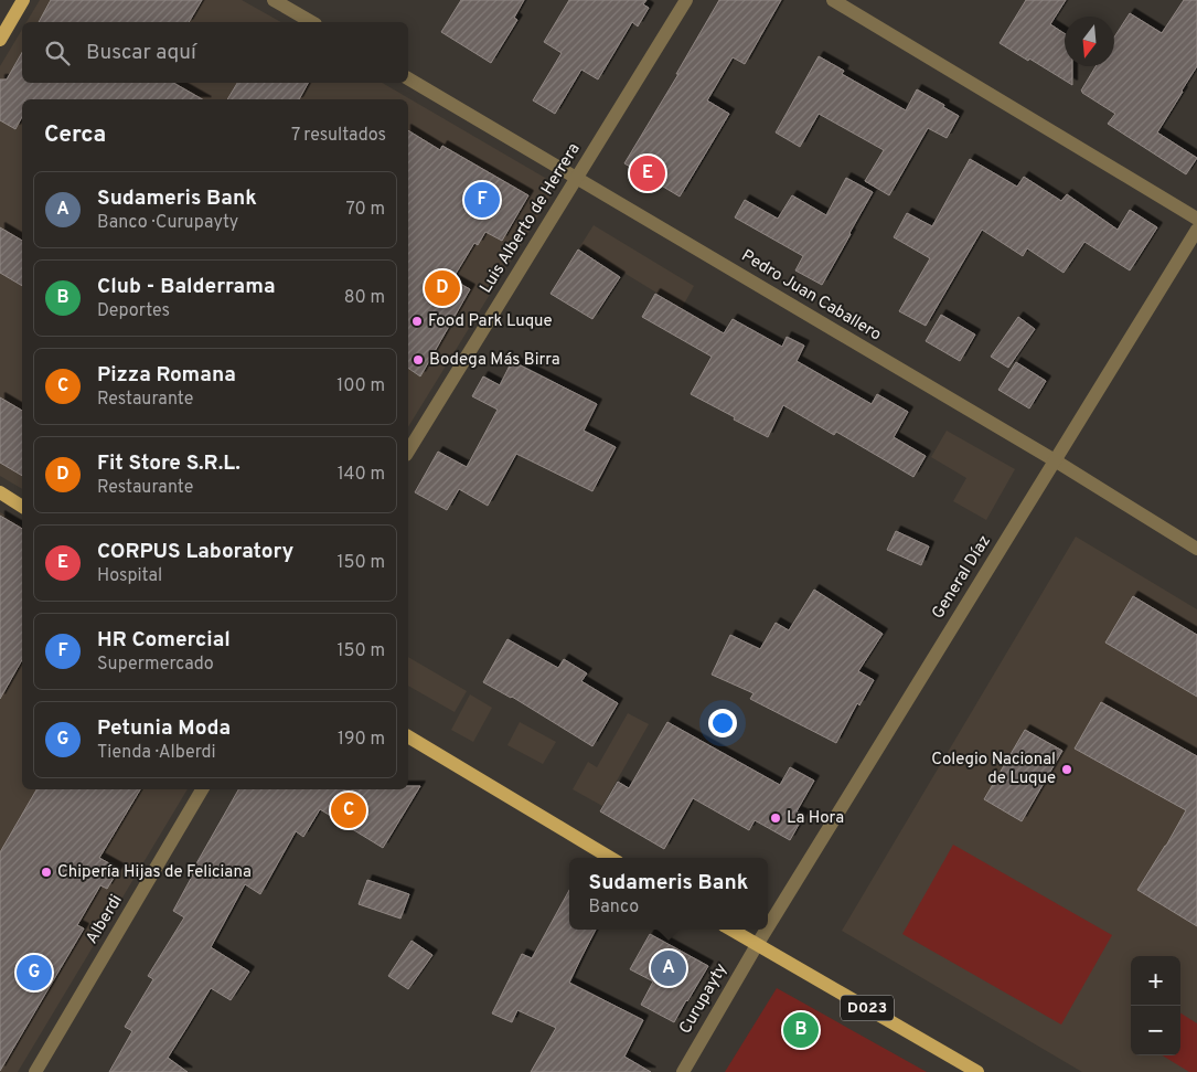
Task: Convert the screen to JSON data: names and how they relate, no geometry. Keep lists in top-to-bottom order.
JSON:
{
  "streets": {
    "main road": ["D023"],
    "street": [
      "Luis Alberto de Herrera",
      "Pedro Juan Caballero",
      "General Díaz",
      "Alberdi",
      "Curupayty"
    ]
  },
  "crossings": [
    ["Luis Alberto de Herrera", "Pedro Juan Caballero"],
    ["Pedro Juan Caballero", "General Díaz"],
    ["General Díaz", "Curupayty"],
    ["General Díaz", "D023"],
    ["Curupayty", "D023"]
  ],
  "places": [
    "Food Park Luque",
    "Bodega Más Birra",
    "Colegio Nacional de Luque",
    "La Hora",
    "Chipería Hijas de Feliciana"
  ],
  "north": "bottom",
  "page": {
    "search": "Buscar aquí",
    "heading": ["Cerca", "7 resultados"],
    "pins": [
      "E",
      "F",
      "D",
      "C",
      "A",
      "G",
      "B"
    ],
    "list": [
      {
        "mark": "A",
        "name": "Sudameris Bank",
        "note": "Banco · Curupayty",
        "value": "70 m"
      },
      {
        "mark": "B",
        "name": "Club - Balderrama",
        "note": "Deportes",
        "value": "80 m"
      },
      {
        "mark": "C",
        "name": "Pizza Romana",
        "note": "Restaurante",
        "value": "100 m"
      },
      {
        "mark": "D",
        "name": "Fit Store S.R.L.",
        "note": "Restaurante",
        "value": "140 m"
      },
      {
        "mark": "E",
        "name": "CORPUS Laboratory",
        "note": "Hospital",
        "value": "150 m"
      },
      {
        "mark": "F",
        "name": "HR Comercial",
        "note": "Supermercado",
        "value": "150 m"
      },
      {
        "mark": "G",
        "name": "Petunia Moda",
        "note": "Tienda · Alberdi",
        "value": "190 m"
      }
    ],
    "popup": ["Sudameris Bank", "Banco"],
    "map_buttons": ["+", "−"]
  }
}
